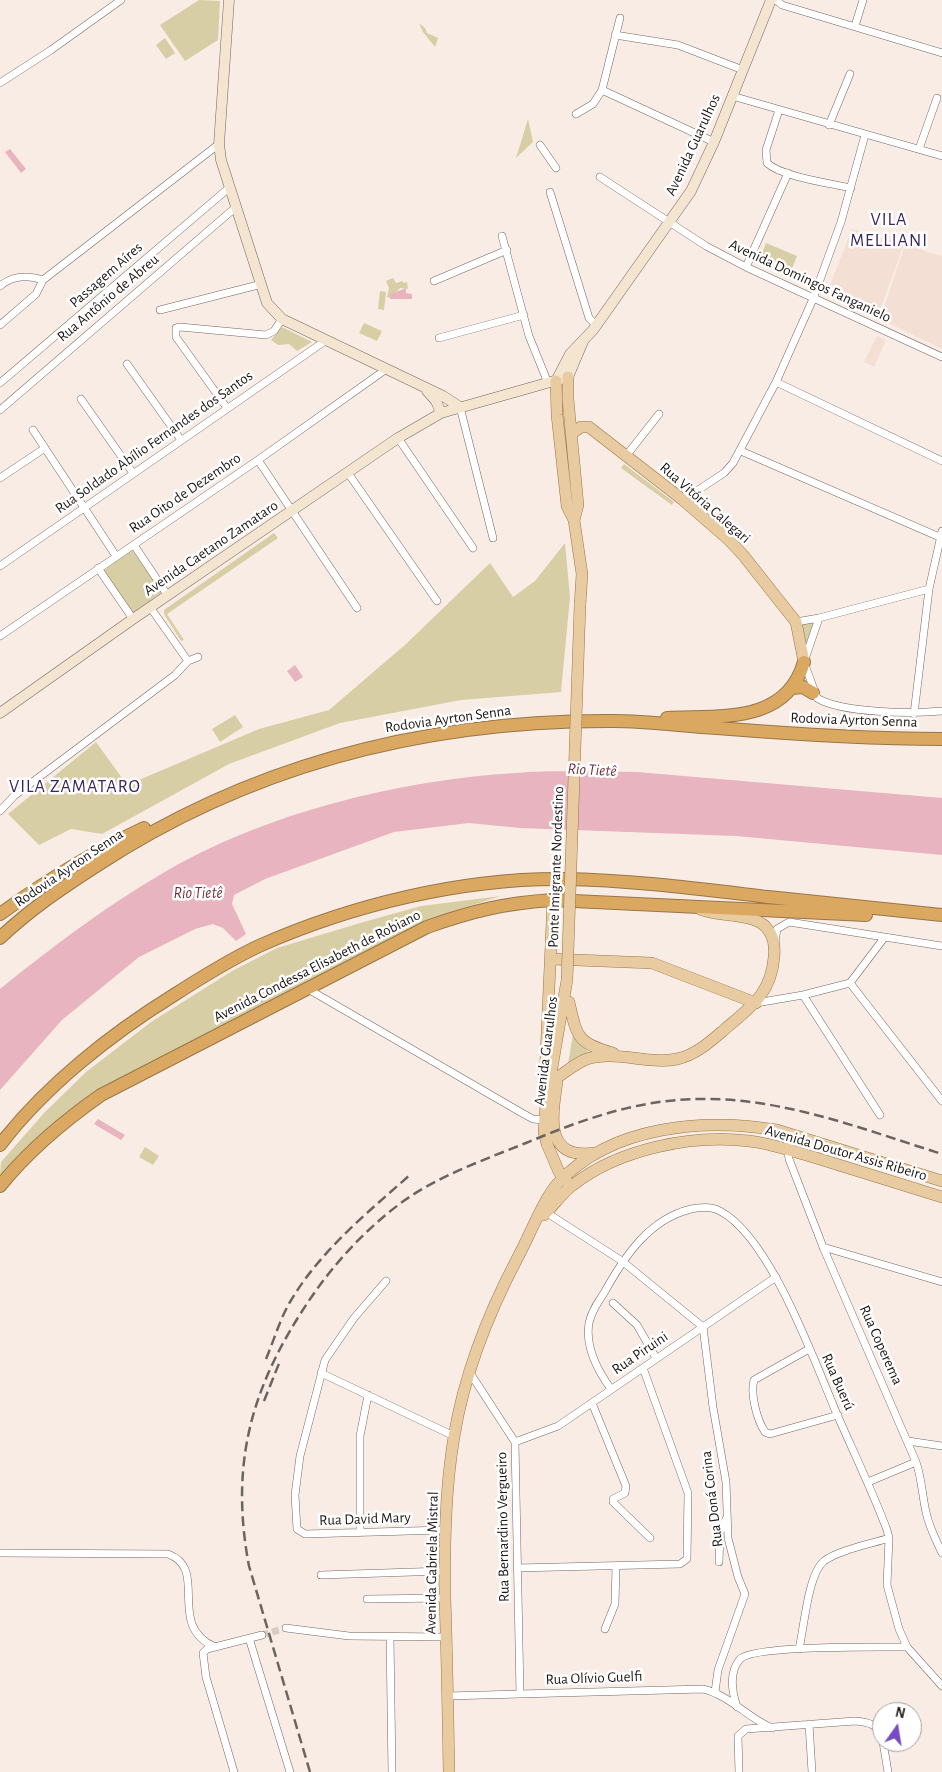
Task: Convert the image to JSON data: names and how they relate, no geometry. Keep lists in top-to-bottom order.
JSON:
{
  "streets": {
    "highway": ["Rodovia Ayrton Senna", "Avenida Condessa Elisabeth de Robiano"],
    "main road": [
      "Avenida Guarulhos",
      "Rua Vitória Calegari",
      "Avenida Caetano Zamataro",
      "Ponte Imigrante Nordestino",
      "Avenida Doutor Assis Ribeiro",
      "Avenida Gabriela Mistral"
    ],
    "street": [
      "Passagem Aíres",
      "Avenida Domingos Fanganielo",
      "Rua Antônio de Abreu",
      "Rua Soldado Abílio Fernandes dos Santos",
      "Rua Oito de Dezembro",
      "Rua Coperema",
      "Rua Piruini",
      "Rua Buerú",
      "Rua Doná Corina",
      "Rua David Mary",
      "Rua Bernardino Vergueiro",
      "Rua Olívio Guelfi"
    ]
  },
  "crossings": [
    ["Avenida Guarulhos", "Avenida Domingos Fanganielo"],
    ["Avenida Guarulhos", "Rua Vitória Calegari"],
    ["Avenida Guarulhos", "Avenida Caetano Zamataro"],
    ["Avenida Guarulhos", "Ponte Imigrante Nordestino"],
    ["Avenida Guarulhos", "Avenida Condessa Elisabeth de Robiano"],
    ["Avenida Guarulhos", "Avenida Doutor Assis Ribeiro"],
    ["Avenida Guarulhos", "Avenida Gabriela Mistral"],
    ["Avenida Doutor Assis Ribeiro", "Rua Coperema"],
    ["Avenida Doutor Assis Ribeiro", "Avenida Gabriela Mistral"],
    ["Rua Piruini", "Rua Buerú"],
    ["Rua Piruini", "Rua Doná Corina"],
    ["Rua Piruini", "Rua Bernardino Vergueiro"],
    ["Rua Doná Corina", "Rua Olívio Guelfi"],
    ["Rua David Mary", "Avenida Gabriela Mistral"],
    ["Rua Bernardino Vergueiro", "Avenida Gabriela Mistral"],
    ["Rua Bernardino Vergueiro", "Rua Olívio Guelfi"],
    ["Avenida Gabriela Mistral", "Rua Olívio Guelfi"]
  ],
  "districts": ["VILA MELLIANI", "VILA ZAMATARO"],
  "water": ["Rio Tietê"],
  "north": "top"
}
